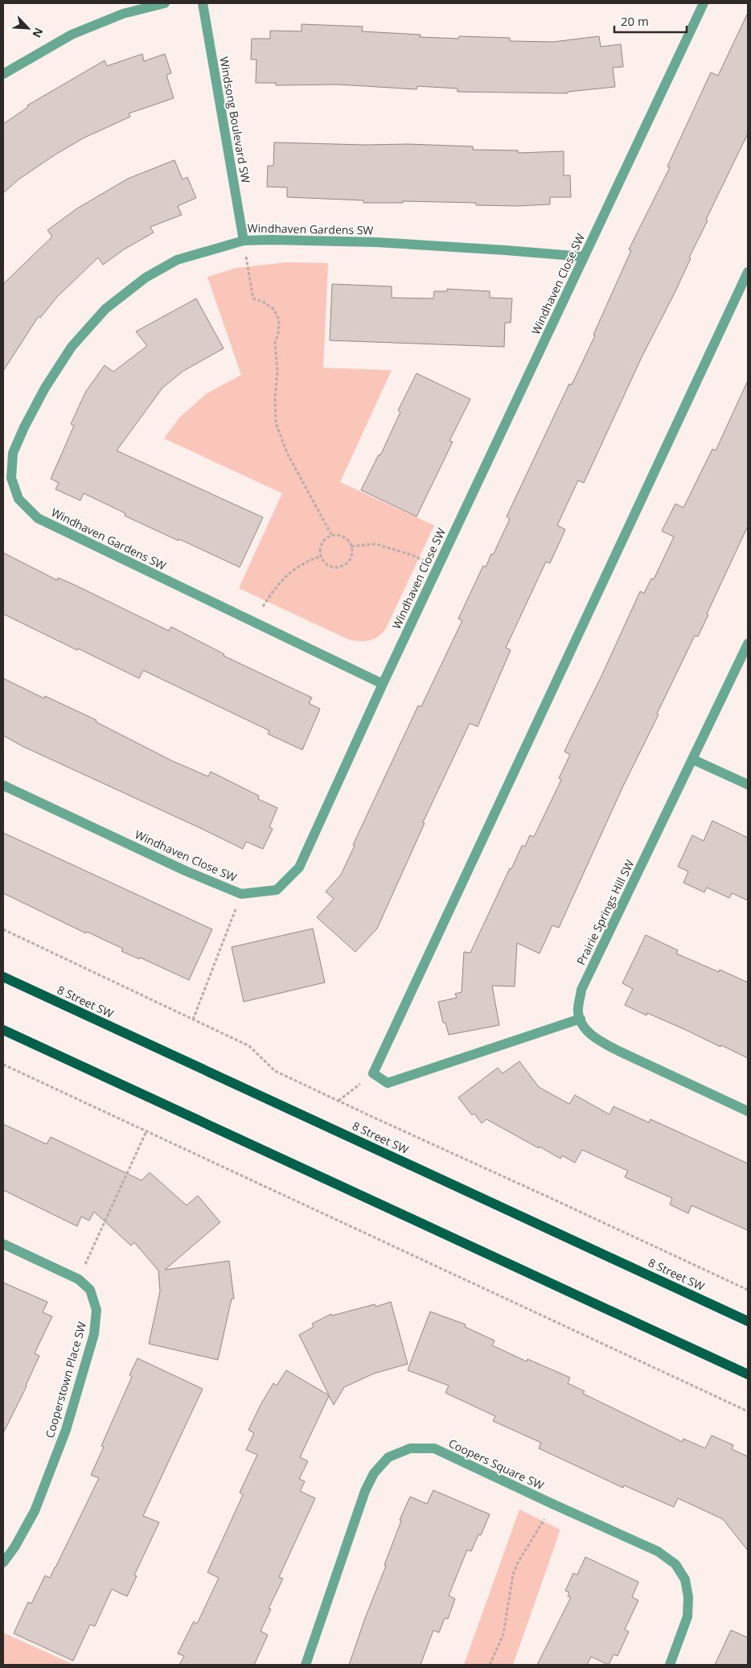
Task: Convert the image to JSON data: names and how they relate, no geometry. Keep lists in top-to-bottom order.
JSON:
{
  "streets": {
    "main road": ["8 Street SW"],
    "street": [
      "Windsong Boulevard SW",
      "Windhaven Gardens SW",
      "Windhaven Close SW",
      "Prairie Springs Hill SW",
      "Cooperstown Place SW",
      "Coopers Square SW"
    ]
  },
  "crossings": [
    ["Windsong Boulevard SW", "Windhaven Gardens SW"],
    ["Windhaven Gardens SW", "Windhaven Close SW"]
  ],
  "scale_bar": "20 m",
  "north": "bottom right"
}
